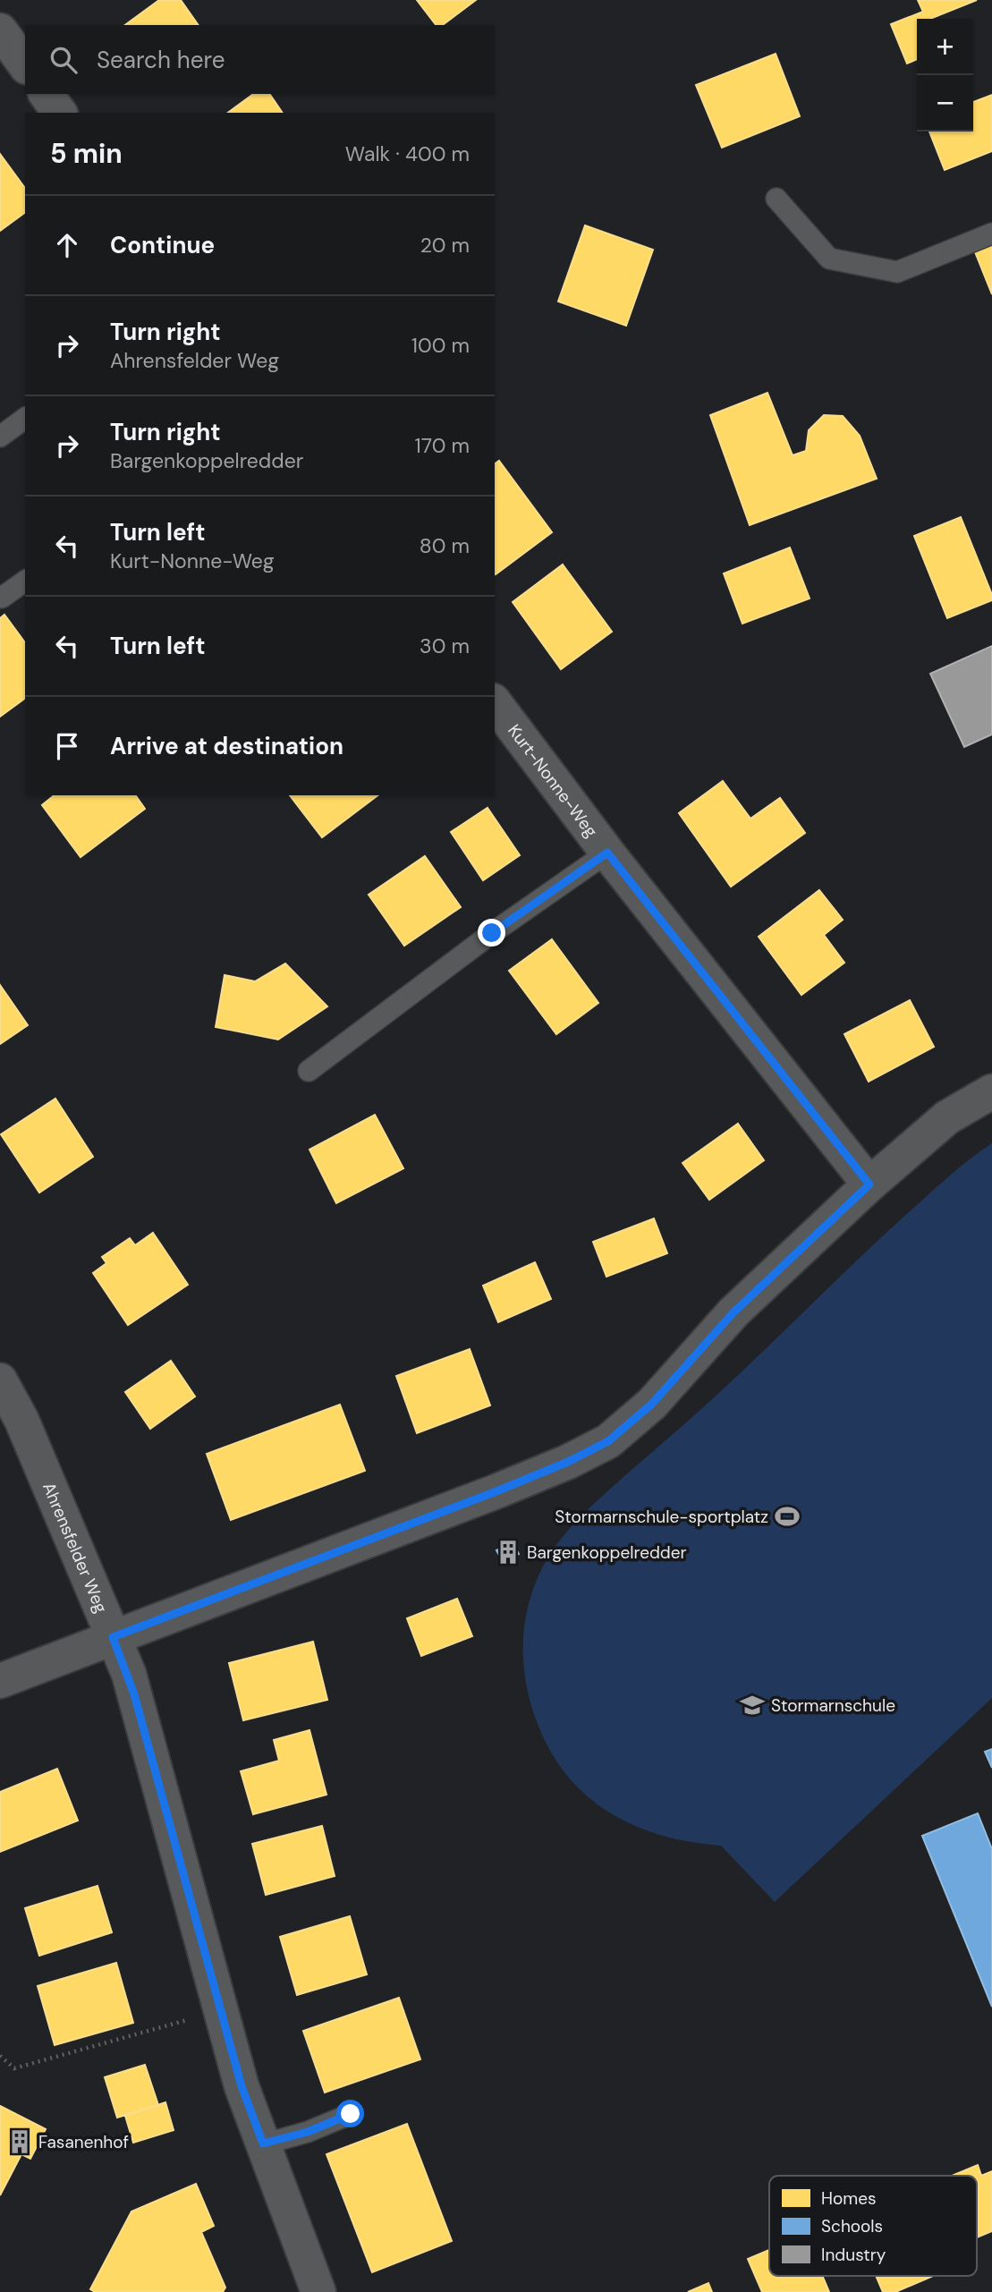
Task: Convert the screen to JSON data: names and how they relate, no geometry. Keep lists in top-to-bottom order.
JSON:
{
  "streets": {
    "street": ["Kurt-Nonne-Weg", "Ahrensfelder Weg"]
  },
  "places": {
    "sports": ["Stormarnschule-sportplatz"],
    "building": ["Bargenkoppelredder", "Fasanenhof"],
    "school or university": ["Stormarnschule"]
  },
  "legend": ["Homes", "Schools", "Industry"],
  "page": {
    "map_buttons": ["+", "−"],
    "search": "Search here",
    "heading": ["5 min", "Walk · 400 m"],
    "list": [
      ["Continue", "20 m"],
      ["Turn right", "Ahrensfelder Weg", "100 m"],
      ["Turn right", "Bargenkoppelredder", "170 m"],
      ["Turn left", "Kurt-Nonne-Weg", "80 m"],
      ["Turn left", "30 m"],
      "Arrive at destination"
    ]
  }
}
